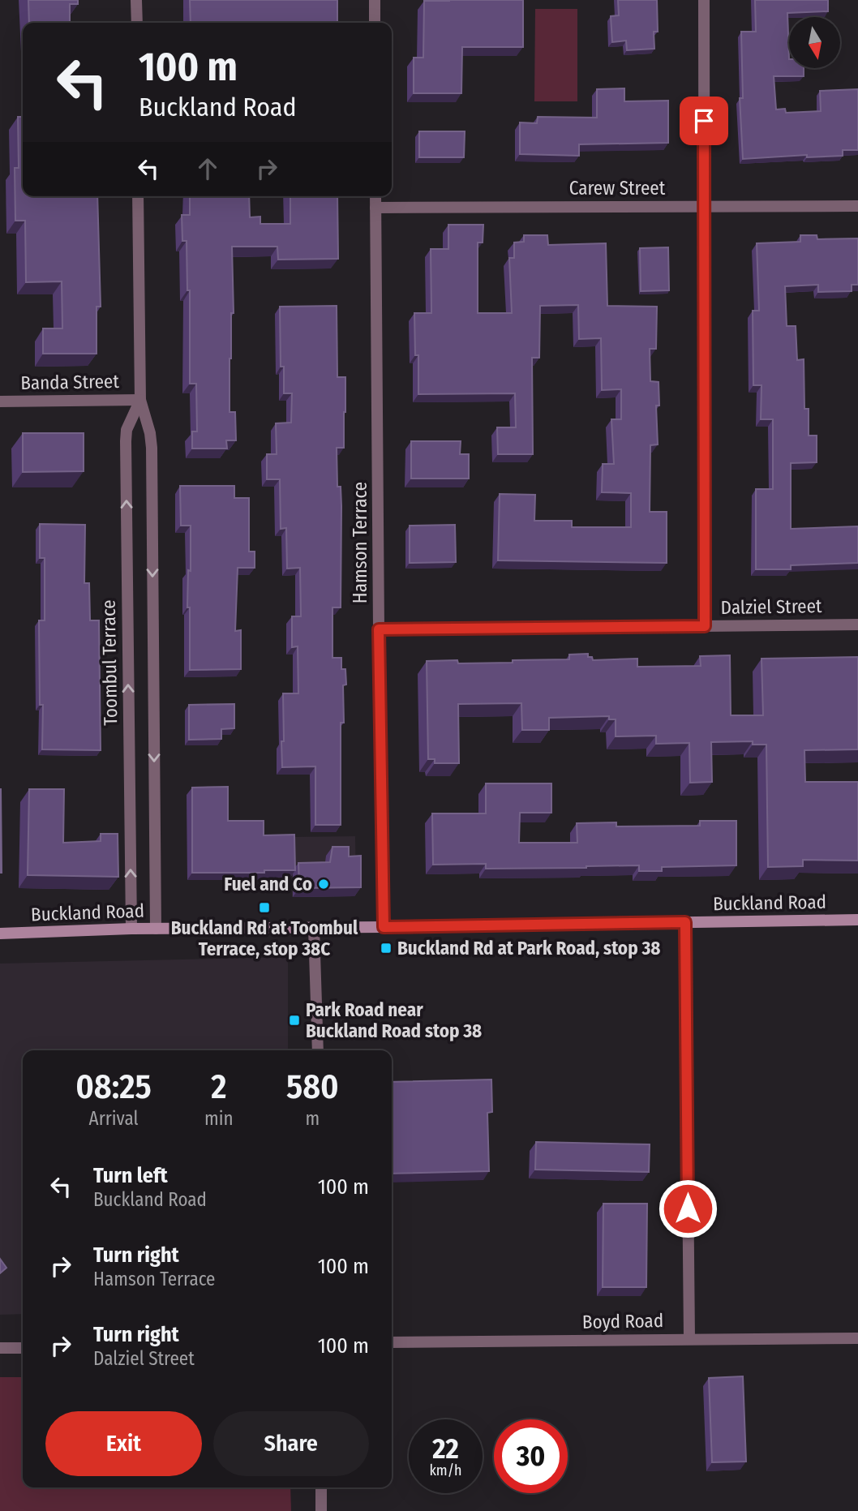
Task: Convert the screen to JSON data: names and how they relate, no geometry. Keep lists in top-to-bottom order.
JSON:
{
  "streets": {
    "street": [
      "Carew Street",
      "Banda Street",
      "Hamson Terrace",
      "Dalziel Street",
      "Toombul Terrace",
      "Buckland Road",
      "Boyd Road"
    ]
  },
  "crossings": [
    ["Carew Street", "Hamson Terrace"],
    ["Banda Street", "Toombul Terrace"],
    ["Hamson Terrace", "Dalziel Street"],
    ["Hamson Terrace", "Buckland Road"],
    ["Toombul Terrace", "Buckland Road"]
  ],
  "places": {
    "other": ["Fuel and Co"],
    "transit": ["Buckland Rd at Toombul Terrace, stop 38C", "Buckland Rd at Park Road, stop 38", "Park Road near Buckland Road stop 38"]
  },
  "north": "bottom",
  "page": {
    "turn": ["100 m", "Buckland Road"],
    "eta": [
      "08:25",
      "Arrival",
      "2",
      "min",
      "580",
      "m"
    ],
    "list": [
      {
        "name": "Turn left",
        "note": "Buckland Road",
        "value": "100 m"
      },
      {
        "name": "Turn right",
        "note": "Hamson Terrace",
        "value": "100 m"
      },
      {
        "name": "Turn right",
        "note": "Dalziel Street",
        "value": "100 m"
      }
    ],
    "buttons": ["Exit", "Share"],
    "speed": "22 km/h",
    "limit": "30"
  }
}
